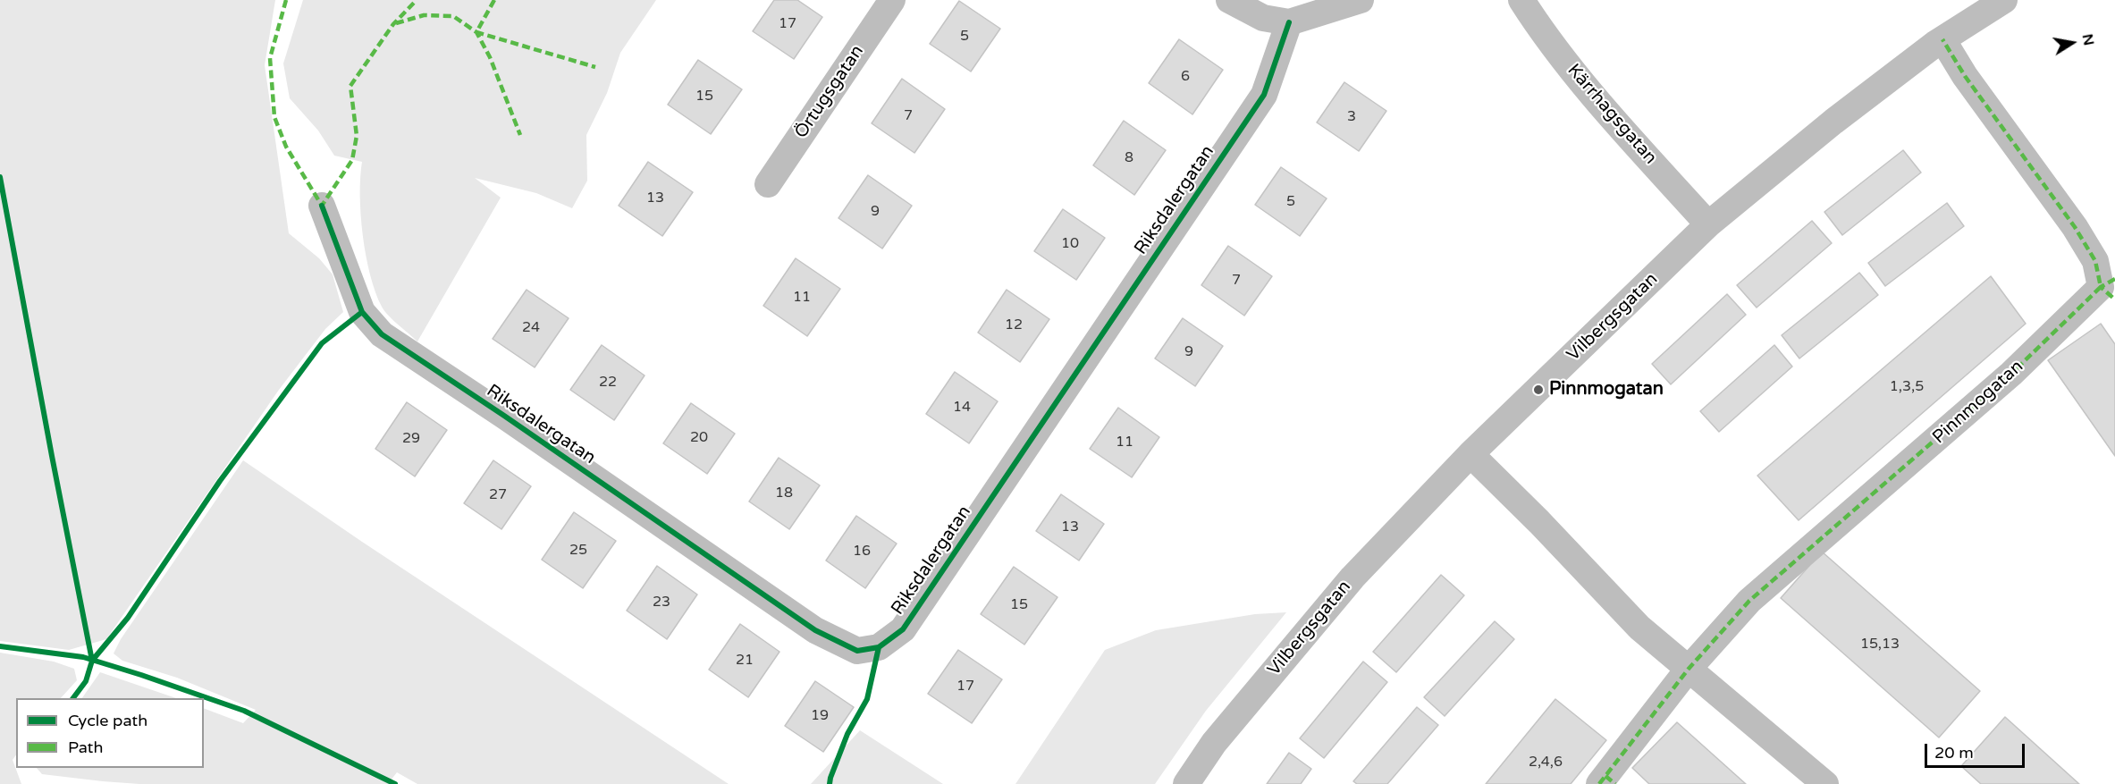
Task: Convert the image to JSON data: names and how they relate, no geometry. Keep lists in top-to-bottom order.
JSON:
{
  "streets": {
    "street": [
      "Örtugsgatan",
      "Kärrhagsgatan",
      "Riksdalergatan",
      "Vilbergsgatan",
      "Pinnmogatan"
    ]
  },
  "crossings": [
    ["Kärrhagsgatan", "Vilbergsgatan"],
    ["Vilbergsgatan", "Pinnmogatan"]
  ],
  "places": ["Pinnmogatan"],
  "house_numbers": [
    "17",
    "5",
    "6",
    "15",
    "7",
    "3",
    "8",
    "13",
    "5",
    "9",
    "10",
    "7",
    "11",
    "12",
    "24",
    "9",
    "22",
    "1,3,5",
    "14",
    "20",
    "29",
    "11",
    "18",
    "27",
    "13",
    "25",
    "16",
    "23",
    "15",
    "15,13",
    "21",
    "17",
    "19",
    "2,4,6"
  ],
  "legend": ["Cycle path", "Path"],
  "scale_bar": "20 m",
  "north": "right"
}
